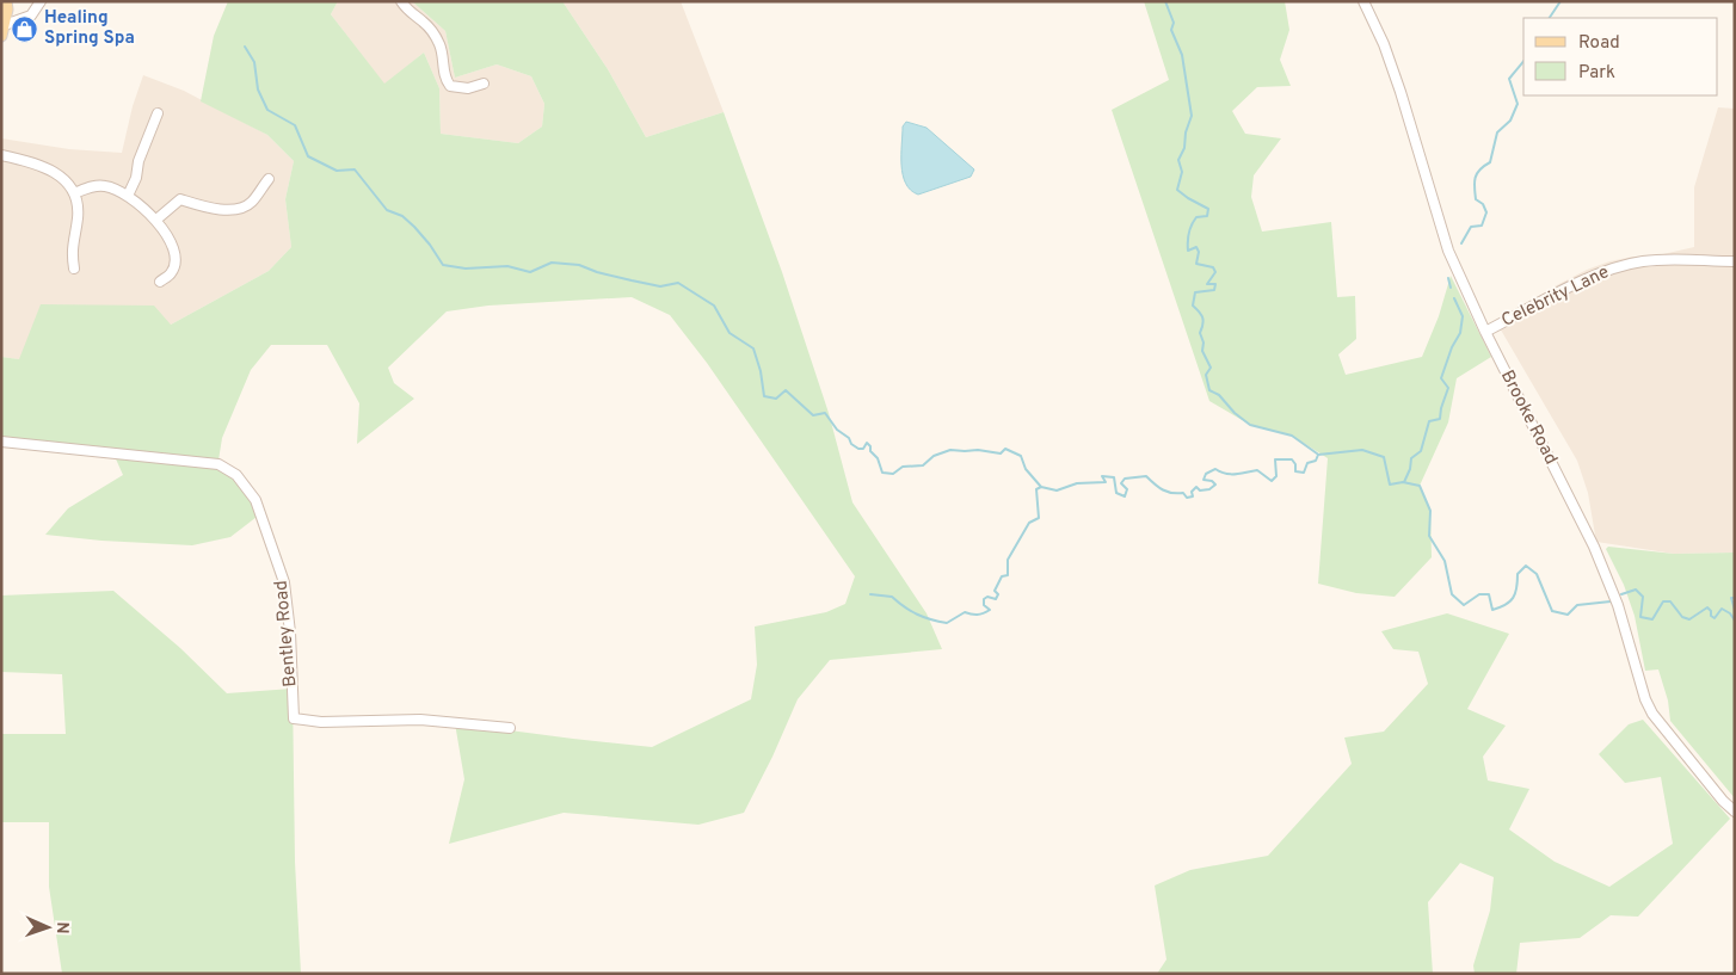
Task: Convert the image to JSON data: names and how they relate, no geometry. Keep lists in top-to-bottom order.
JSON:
{
  "streets": {
    "street": ["Celebrity Lane", "Brooke Road", "Bentley Road"]
  },
  "crossings": [
    ["Celebrity Lane", "Brooke Road"]
  ],
  "places": {
    "shop": ["Healing Spring Spa"]
  },
  "legend": ["Road", "Park"],
  "north": "right"
}
